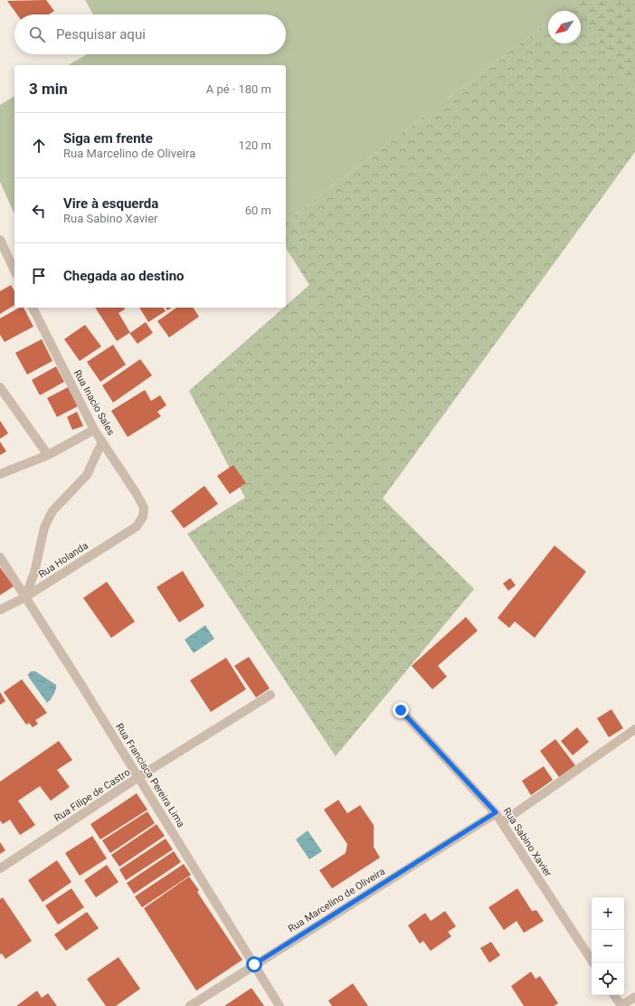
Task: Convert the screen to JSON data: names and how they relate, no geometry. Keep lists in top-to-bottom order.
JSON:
{
  "streets": {
    "street": [
      "Rua Inacio Sales",
      "Rua Holanda",
      "Rua Francisca Pereira Lima",
      "Rua Filipe de Castro",
      "Rua Sabino Xavier",
      "Rua Marcelino de Oliveira"
    ]
  },
  "crossings": [
    ["Rua Inacio Sales", "Rua Holanda"],
    ["Rua Holanda", "Rua Francisca Pereira Lima"],
    ["Rua Francisca Pereira Lima", "Rua Filipe de Castro"],
    ["Rua Francisca Pereira Lima", "Rua Marcelino de Oliveira"],
    ["Rua Sabino Xavier", "Rua Marcelino de Oliveira"]
  ],
  "north": "bottom left",
  "page": {
    "search": "Pesquisar aqui",
    "heading": ["3 min", "A pé · 180 m"],
    "list": [
      ["Siga em frente", "Rua Marcelino de Oliveira", "120 m"],
      ["Vire à esquerda", "Rua Sabino Xavier", "60 m"],
      "Chegada ao destino"
    ],
    "map_buttons": ["+", "−"]
  }
}
